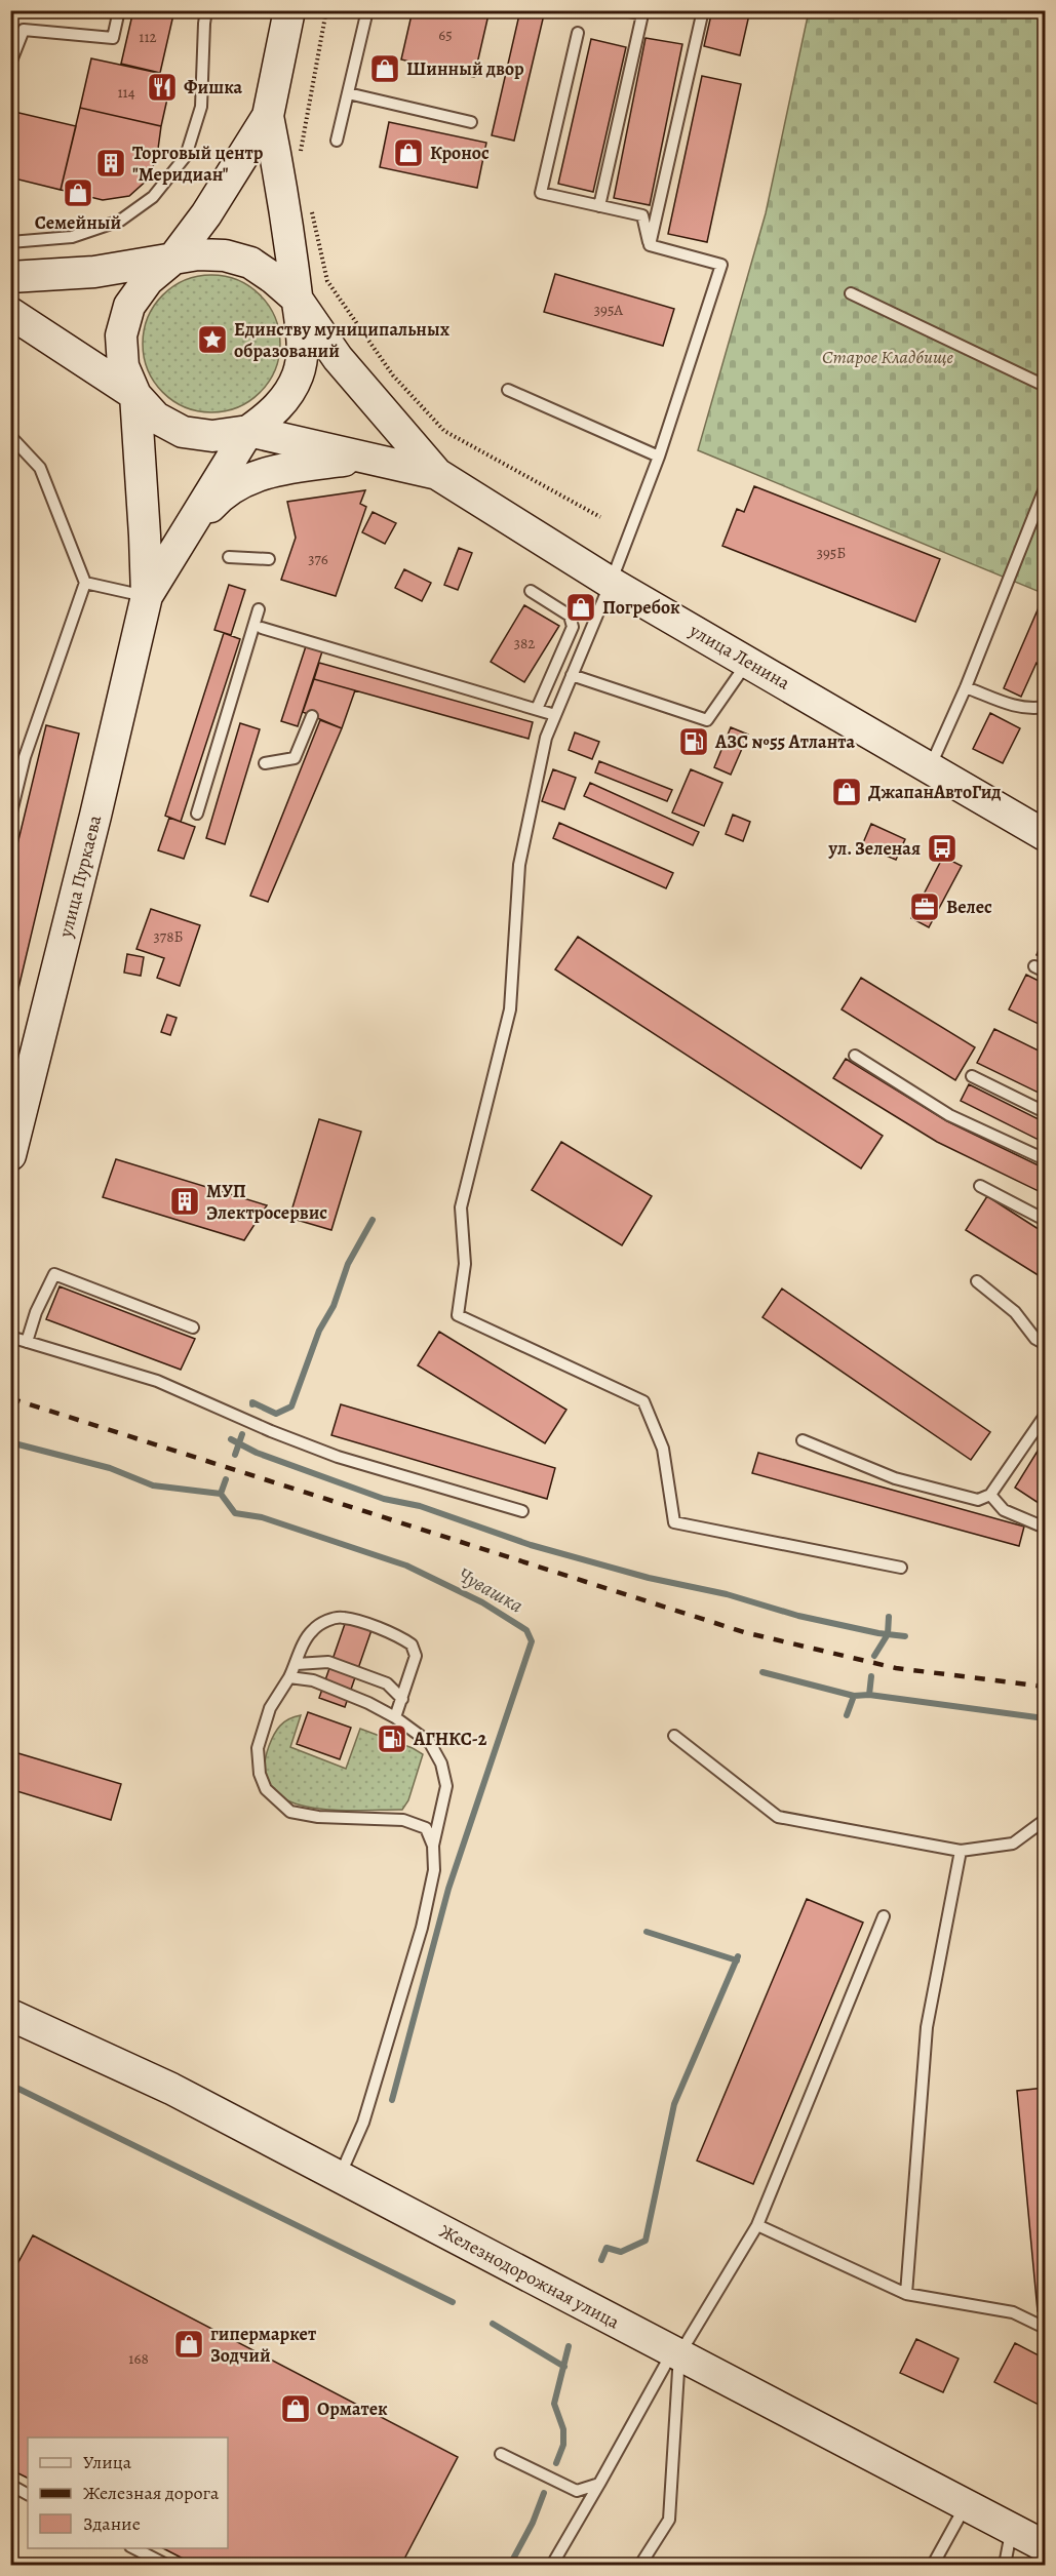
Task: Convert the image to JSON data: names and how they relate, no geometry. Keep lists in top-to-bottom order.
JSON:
{
  "streets": {
    "main road": ["улица Ленина", "улица Пуркаева", "Железнодорожная улица"]
  },
  "water": ["Чувашка"],
  "parks": ["Старое Кладбище"],
  "places": {
    "shop": [
      "Шинный двор",
      "Кронос",
      "Семейный",
      "Погребок",
      "ДжапанАвтоГид",
      "гипермаркет Зодчий",
      "Орматек"
    ],
    "restaurant": ["Фишка"],
    "building": ["Торговый центр \"Меридиан\"", "МУП Электросервис"],
    "place": ["Единству муниципальных образований"],
    "fuel station": ["АЗС №55 Атланта", "АГНКС-2"],
    "bus stop": ["ул. Зеленая"],
    "office": ["Велес"]
  },
  "house_numbers": [
    "65",
    "112",
    "114",
    "395А",
    "395Б",
    "376",
    "382",
    "378Б",
    "168"
  ],
  "legend": ["Улица", "Железная дорога", "Здание"]
}
